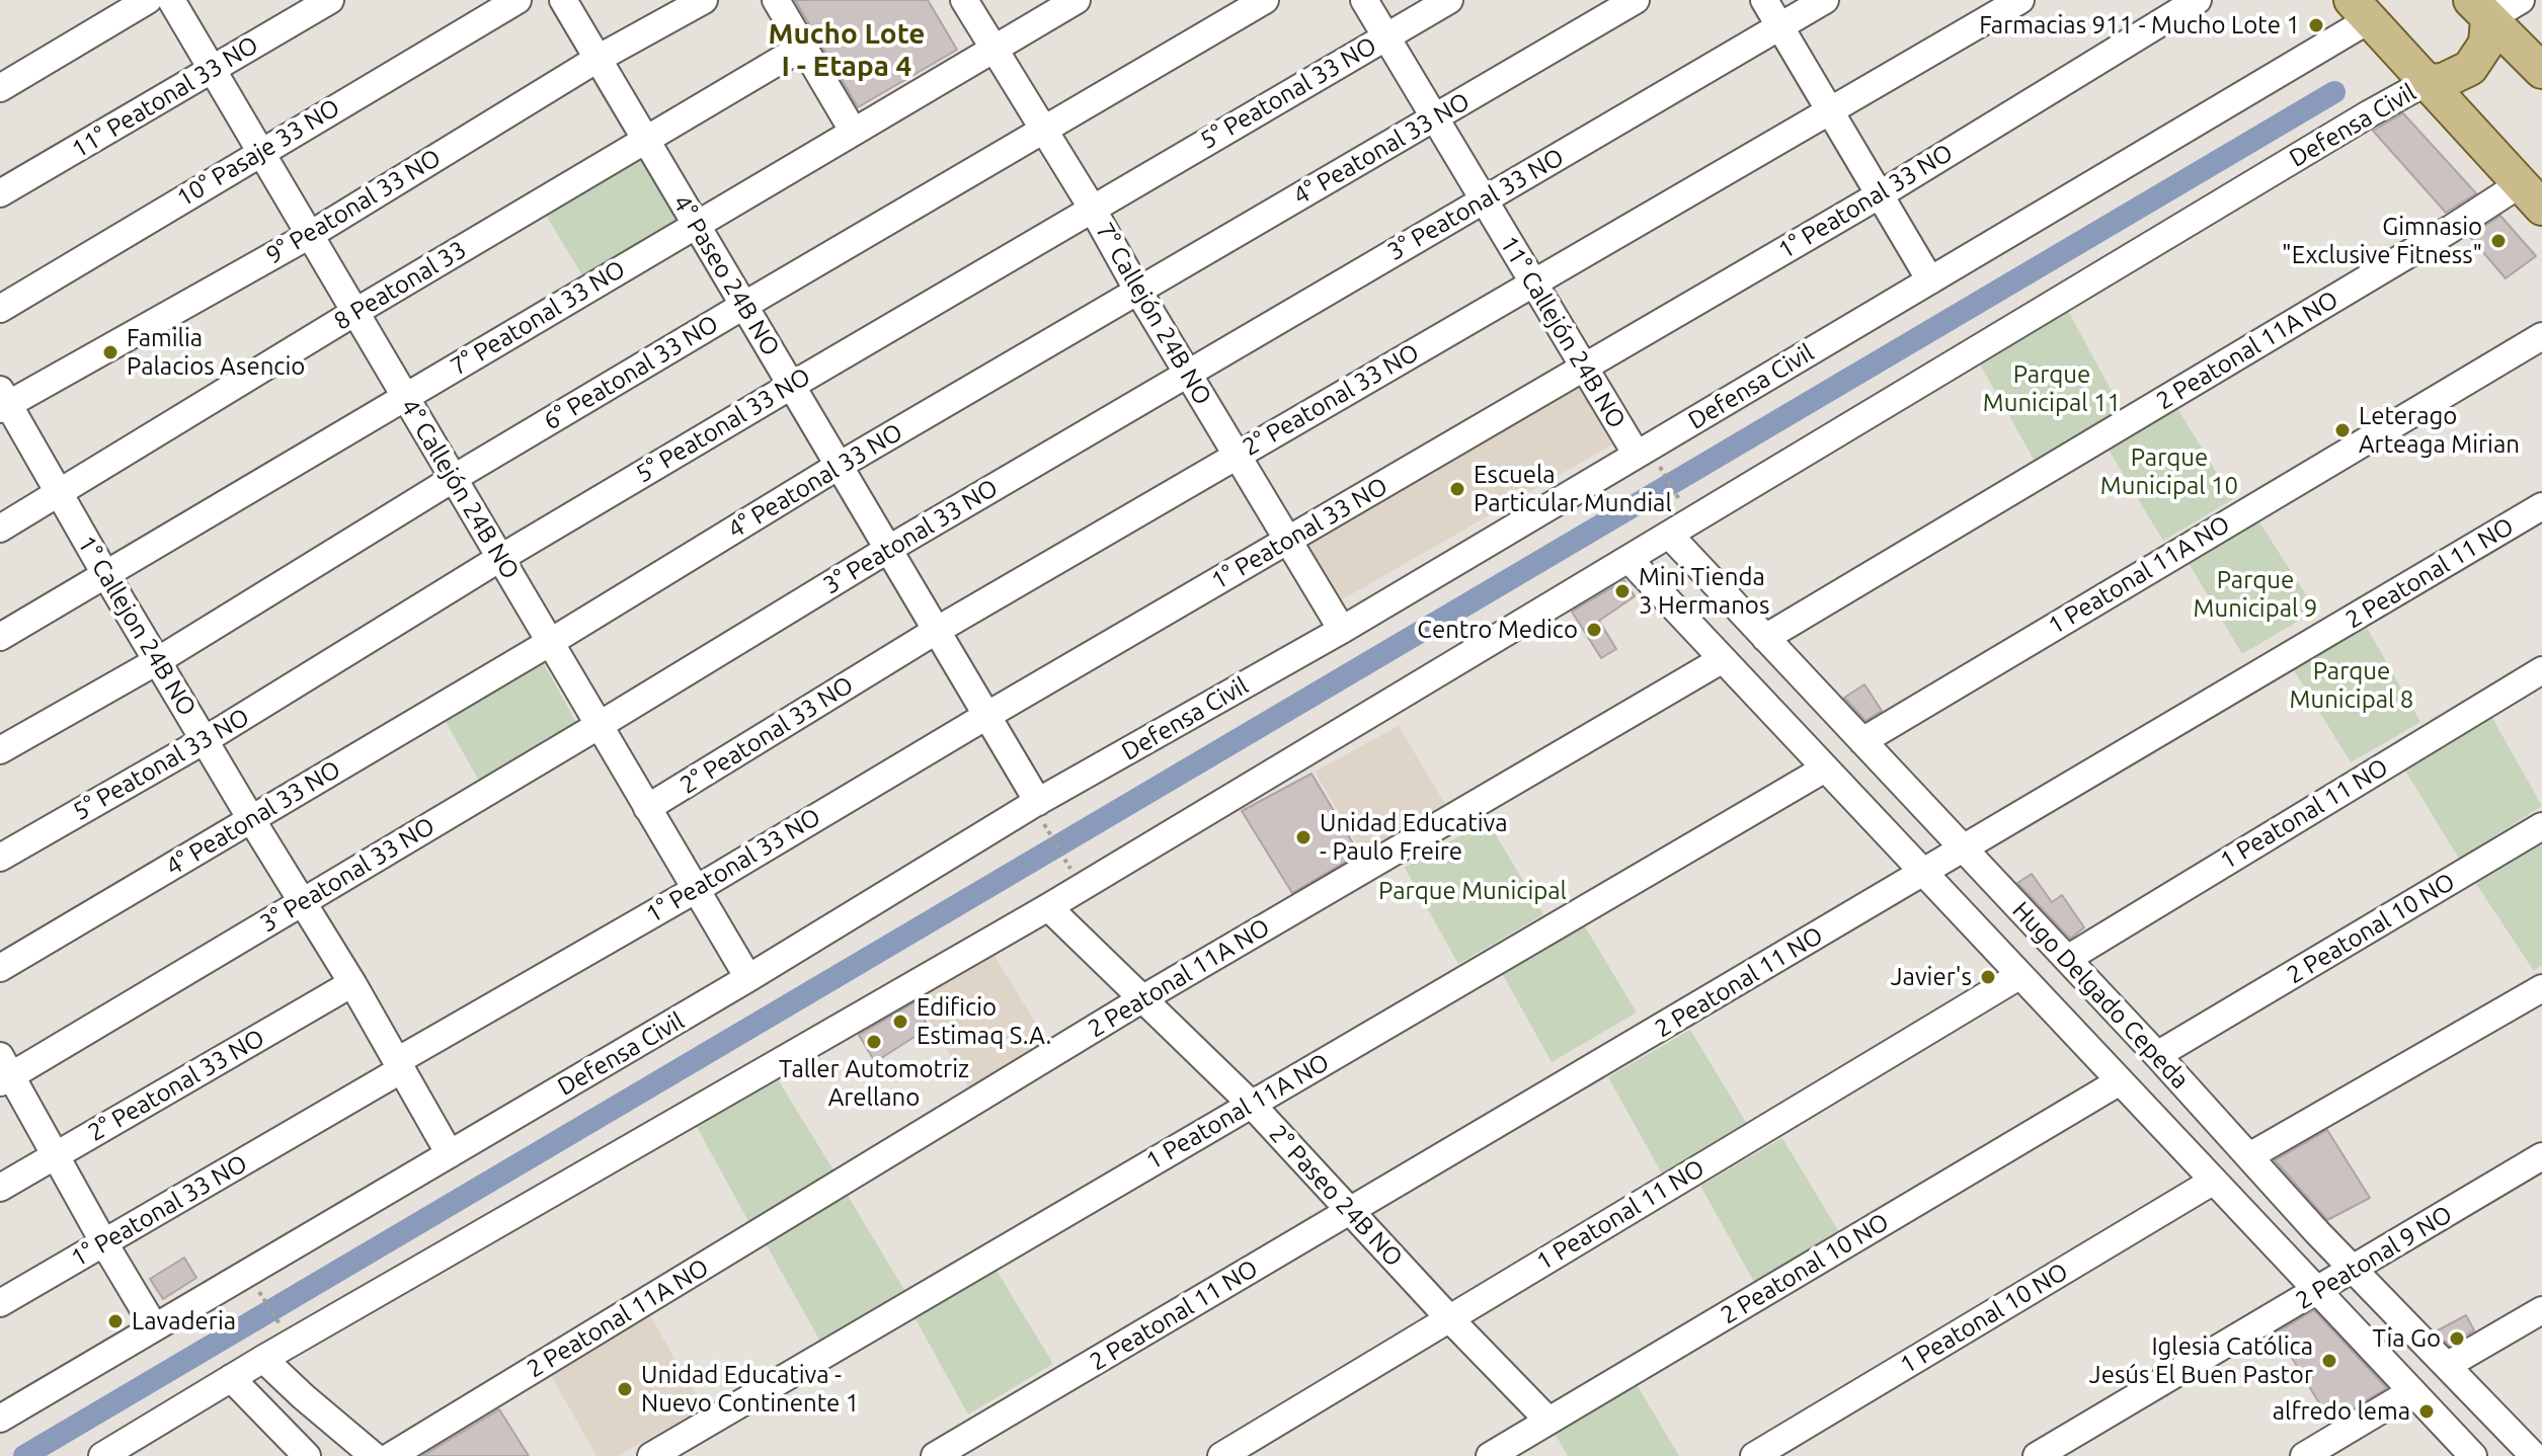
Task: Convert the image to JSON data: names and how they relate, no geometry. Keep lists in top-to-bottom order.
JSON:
{
  "streets": {
    "street": [
      "5° Peatonal 33 NO",
      "11° Peatonal 33 NO",
      "Defensa Civil",
      "4° Peatonal 33 NO",
      "10° Pasaje 33 NO",
      "1° Peatonal 33 NO",
      "3° Peatonal 33 NO",
      "9° Peatonal 33 NO",
      "4° Paseo 24B NO",
      "8 Peatonal 33",
      "7° Callejón 24B NO",
      "7° Peatonal 33 NO",
      "11° Callejón 24B NO",
      "2 Peatonal 11A NO",
      "6° Peatonal 33 NO",
      "2° Peatonal 33 NO",
      "4° Callejón 24B NO",
      "2 Peatonal 11 NO",
      "1 Peatonal 11A NO",
      "1° Callejon 24B NO",
      "1 Peatonal 11 NO",
      "2 Peatonal 10 NO",
      "Hugo Delgado Cepeda",
      "2° Paseo 24B NO",
      "2 Peatonal 9 NO",
      "1 Peatonal 10 NO"
    ]
  },
  "crossings": [
    ["5° Peatonal 33 NO", "4° Paseo 24B NO"],
    ["5° Peatonal 33 NO", "7° Callejón 24B NO"],
    ["5° Peatonal 33 NO", "11° Callejón 24B NO"],
    ["5° Peatonal 33 NO", "4° Callejón 24B NO"],
    ["5° Peatonal 33 NO", "1° Callejon 24B NO"],
    ["11° Peatonal 33 NO", "4° Callejón 24B NO"],
    ["Defensa Civil", "4° Paseo 24B NO"],
    ["Defensa Civil", "7° Callejón 24B NO"],
    ["Defensa Civil", "11° Callejón 24B NO"],
    ["Defensa Civil", "4° Callejón 24B NO"],
    ["Defensa Civil", "1° Callejon 24B NO"],
    ["Defensa Civil", "Hugo Delgado Cepeda"],
    ["Defensa Civil", "2° Paseo 24B NO"],
    ["4° Peatonal 33 NO", "4° Paseo 24B NO"],
    ["4° Peatonal 33 NO", "7° Callejón 24B NO"],
    ["4° Peatonal 33 NO", "11° Callejón 24B NO"],
    ["4° Peatonal 33 NO", "4° Callejón 24B NO"],
    ["4° Peatonal 33 NO", "1° Callejon 24B NO"],
    ["10° Pasaje 33 NO", "4° Callejón 24B NO"],
    ["1° Peatonal 33 NO", "4° Paseo 24B NO"],
    ["1° Peatonal 33 NO", "7° Callejón 24B NO"],
    ["1° Peatonal 33 NO", "11° Callejón 24B NO"],
    ["1° Peatonal 33 NO", "4° Callejón 24B NO"],
    ["1° Peatonal 33 NO", "1° Callejon 24B NO"],
    ["3° Peatonal 33 NO", "4° Paseo 24B NO"],
    ["3° Peatonal 33 NO", "7° Callejón 24B NO"],
    ["3° Peatonal 33 NO", "11° Callejón 24B NO"],
    ["3° Peatonal 33 NO", "4° Callejón 24B NO"],
    ["3° Peatonal 33 NO", "1° Callejon 24B NO"],
    ["9° Peatonal 33 NO", "4° Paseo 24B NO"],
    ["9° Peatonal 33 NO", "4° Callejón 24B NO"],
    ["9° Peatonal 33 NO", "1° Callejon 24B NO"],
    ["4° Paseo 24B NO", "8 Peatonal 33"],
    ["4° Paseo 24B NO", "7° Peatonal 33 NO"],
    ["4° Paseo 24B NO", "6° Peatonal 33 NO"],
    ["4° Paseo 24B NO", "2° Peatonal 33 NO"],
    ["8 Peatonal 33", "4° Callejón 24B NO"],
    ["8 Peatonal 33", "1° Callejon 24B NO"],
    ["7° Callejón 24B NO", "7° Peatonal 33 NO"],
    ["7° Callejón 24B NO", "6° Peatonal 33 NO"],
    ["7° Callejón 24B NO", "2° Peatonal 33 NO"],
    ["7° Peatonal 33 NO", "4° Callejón 24B NO"],
    ["7° Peatonal 33 NO", "1° Callejon 24B NO"],
    ["11° Callejón 24B NO", "2° Peatonal 33 NO"],
    ["2 Peatonal 11A NO", "Hugo Delgado Cepeda"],
    ["2 Peatonal 11A NO", "2° Paseo 24B NO"],
    ["6° Peatonal 33 NO", "4° Callejón 24B NO"],
    ["6° Peatonal 33 NO", "1° Callejon 24B NO"],
    ["2° Peatonal 33 NO", "4° Callejón 24B NO"],
    ["2° Peatonal 33 NO", "1° Callejon 24B NO"],
    ["2 Peatonal 11 NO", "Hugo Delgado Cepeda"],
    ["2 Peatonal 11 NO", "2° Paseo 24B NO"],
    ["1 Peatonal 11A NO", "Hugo Delgado Cepeda"],
    ["1 Peatonal 11A NO", "2° Paseo 24B NO"],
    ["1 Peatonal 11 NO", "Hugo Delgado Cepeda"],
    ["1 Peatonal 11 NO", "2° Paseo 24B NO"],
    ["2 Peatonal 10 NO", "Hugo Delgado Cepeda"],
    ["2 Peatonal 10 NO", "2° Paseo 24B NO"],
    ["Hugo Delgado Cepeda", "2 Peatonal 9 NO"],
    ["Hugo Delgado Cepeda", "1 Peatonal 10 NO"]
  ],
  "districts": ["Mucho Lote I - Etapa 4"],
  "parks": [
    "Parque Municipal 11",
    "Parque Municipal 10",
    "Parque Municipal 9",
    "Parque Municipal 8",
    "Parque Municipal"
  ],
  "places": [
    "Farmacias 911 - Mucho Lote 1",
    "Gimnasio \"Exclusive Fitness\"",
    "Familia Palacios Asencio",
    "Leterago Arteaga Mirian",
    "Escuela Particular Mundial",
    "Mini Tienda 3 Hermanos",
    "Centro Medico",
    "Unidad Educativa - Paulo Freire",
    "Javier's",
    "Edificio Estimaq S.A.",
    "Taller Automotriz Arellano",
    "Lavaderia",
    "Tia Go",
    "Iglesia Católica Jesús El Buen Pastor",
    "Unidad Educativa - Nuevo Continente 1",
    "alfredo lema"
  ]
}
